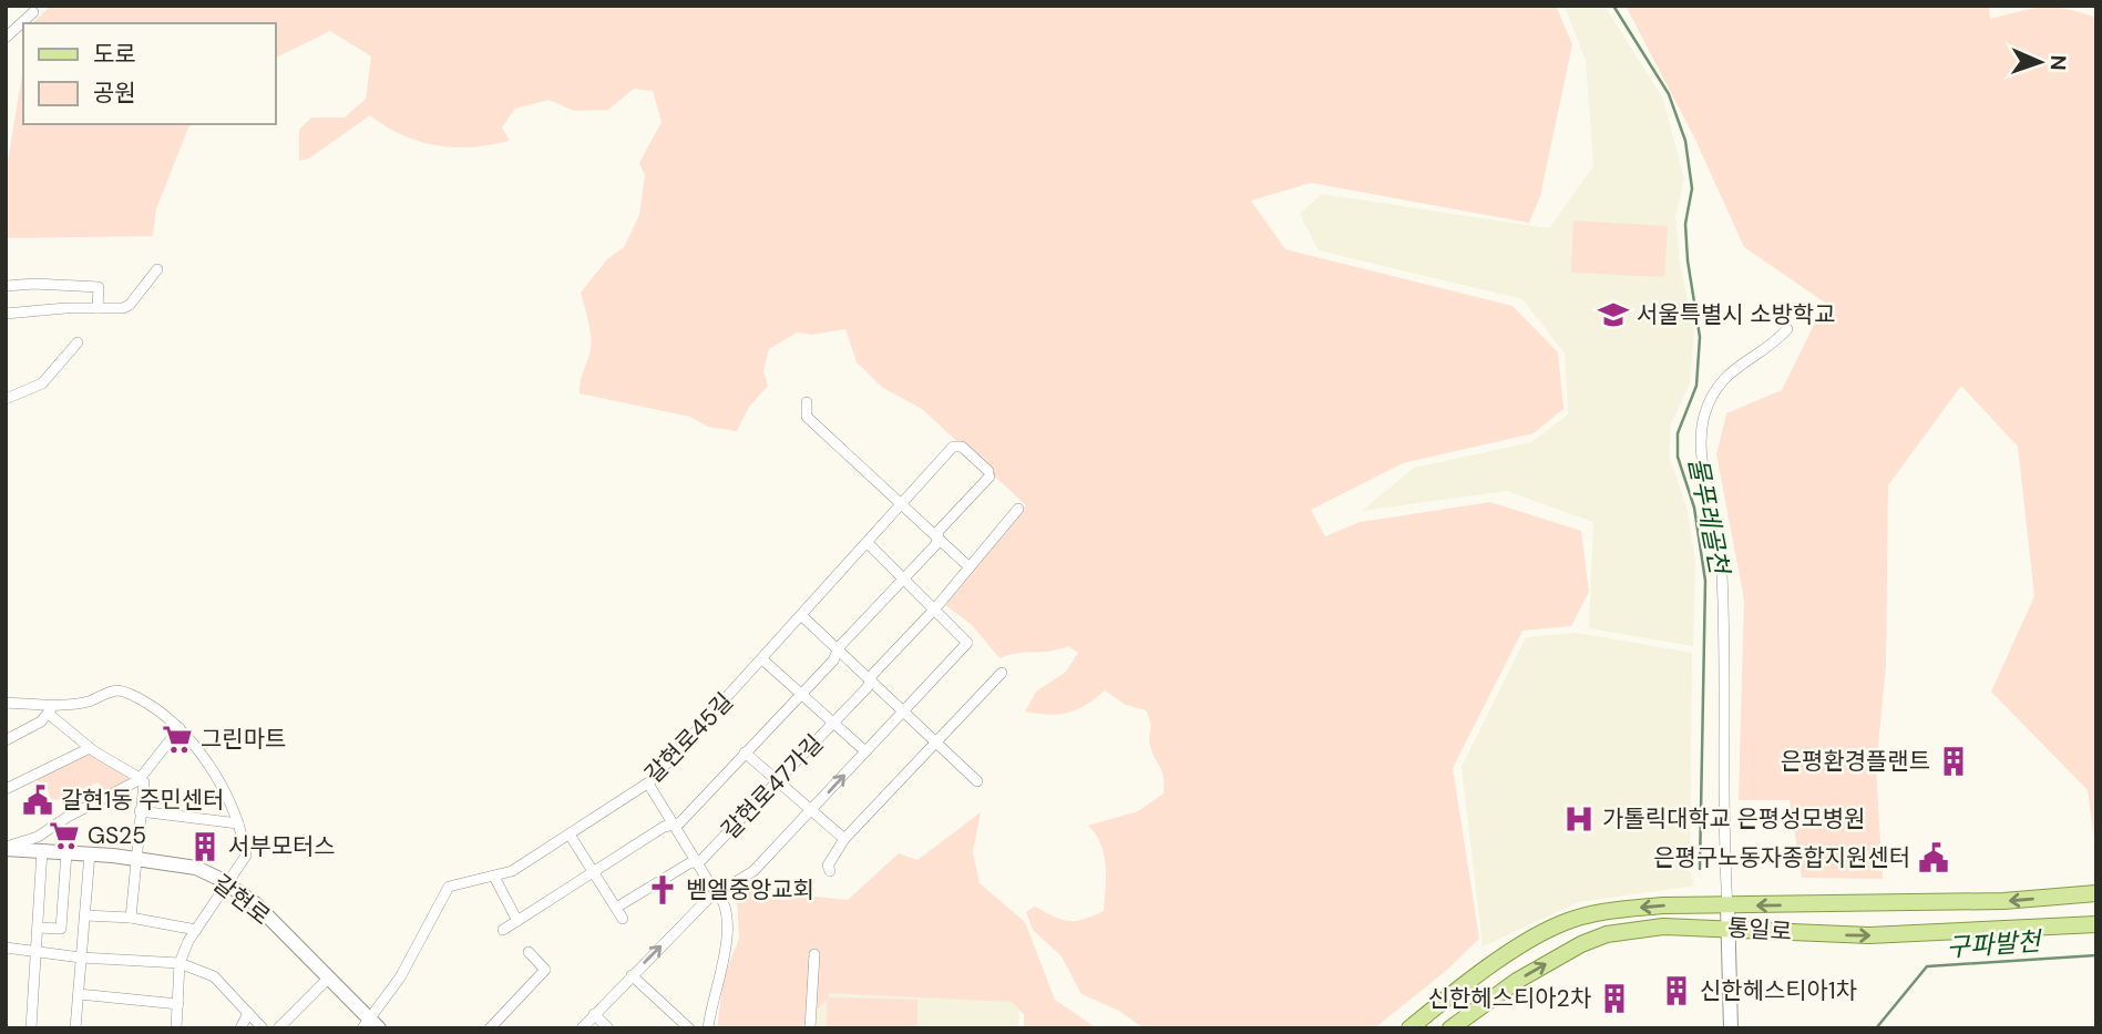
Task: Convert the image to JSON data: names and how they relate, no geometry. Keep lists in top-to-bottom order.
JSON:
{
  "streets": {
    "main road": ["갈현로", "통일로"],
    "street": ["갈현로45길", "갈현로47가길"]
  },
  "crossings": [
    ["갈현로45길", "갈현로"]
  ],
  "water": ["물푸레골천", "구파발천"],
  "places": {
    "school or university": ["서울특별시 소방학교"],
    "supermarket": ["그린마트", "GS25"],
    "building": [
      "은평환경플랜트",
      "서부모터스",
      "신한헤스티아1차",
      "신한헤스티아2차"
    ],
    "public building": ["갈현1동 주민센터", "은평구노동자종합지원센터"],
    "hospital": ["가톨릭대학교 은평성모병원"],
    "church": ["벧엘중앙교회"]
  },
  "legend": ["도로", "공원"],
  "north": "right"
}
